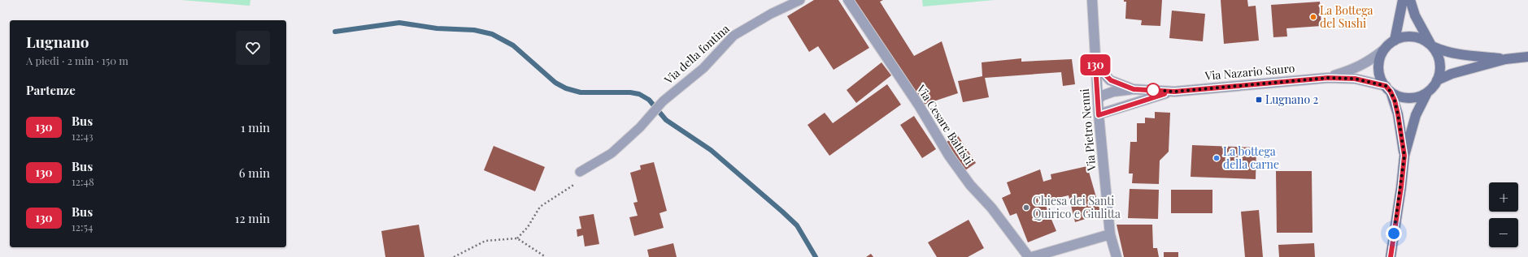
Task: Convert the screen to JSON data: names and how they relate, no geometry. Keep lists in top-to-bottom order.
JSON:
{
  "streets": {
    "street": ["Via Nazario Sauro", "Via Cesare Battisti", "Via Pietro Nenni"],
    "lane": ["Via della fontina"]
  },
  "crossings": [
    ["Via Nazario Sauro", "Via Pietro Nenni"]
  ],
  "places": {
    "other": ["La Bottega del Sushi", "La bottega della carne", "Chiesa dei Santi Quirico e Giulitta"],
    "transit": ["Lugnano 2"]
  },
  "lines": ["bus line 130"],
  "page": {
    "on_map": "130",
    "heading": [
      ["Lugnano", "A piedi · 2 min · 150 m"],
      "Partenze"
    ],
    "list": [
      {
        "mark": "130",
        "name": "Bus",
        "note": "12:43",
        "value": "1 min"
      },
      {
        "mark": "130",
        "name": "Bus",
        "note": "12:48",
        "value": "6 min"
      },
      {
        "mark": "130",
        "name": "Bus",
        "note": "12:54",
        "value": "12 min"
      }
    ],
    "map_buttons": ["+", "−"]
  }
}
